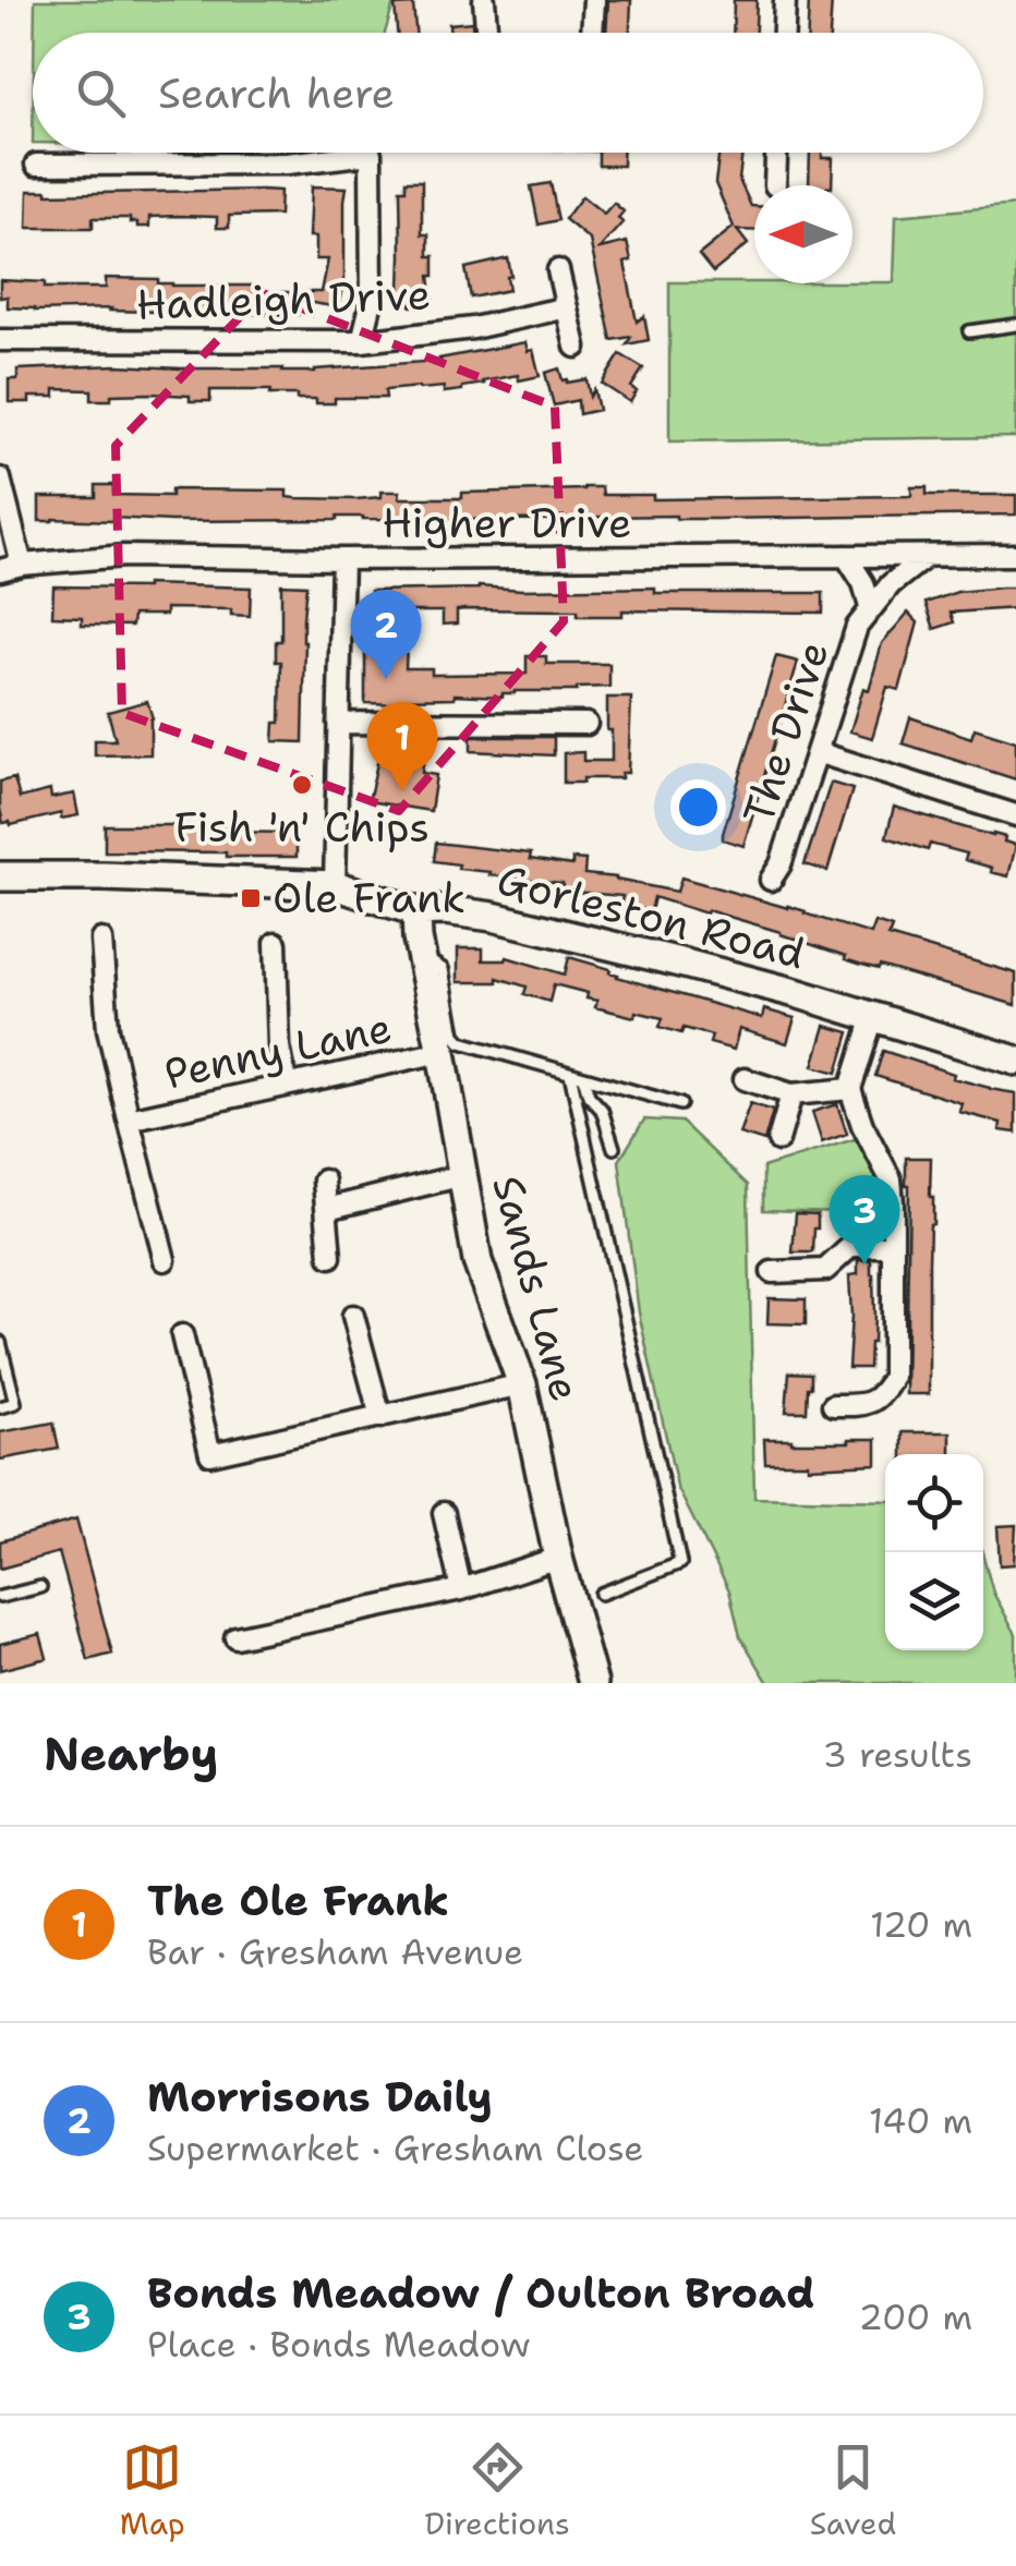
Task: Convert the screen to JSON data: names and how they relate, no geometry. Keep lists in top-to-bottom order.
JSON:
{
  "streets": {
    "main road": ["Gorleston Road", "Sands Lane"],
    "street": [
      "Hadleigh Drive",
      "Higher Drive",
      "The Drive",
      "Penny Lane"
    ]
  },
  "crossings": [
    ["Higher Drive", "The Drive"],
    ["Gorleston Road", "Sands Lane"],
    ["Penny Lane", "Sands Lane"]
  ],
  "places": {
    "other": ["Fish 'n' Chips"],
    "transit": ["Ole Frank"]
  },
  "north": "left",
  "page": {
    "search": "Search here",
    "pins": ["2", "1", "3"],
    "heading": ["Nearby", "3 results"],
    "list": [
      {
        "mark": "1",
        "name": "The Ole Frank",
        "note": "Bar · Gresham Avenue",
        "value": "120 m"
      },
      {
        "mark": "2",
        "name": "Morrisons Daily",
        "note": "Supermarket · Gresham Close",
        "value": "140 m"
      },
      {
        "mark": "3",
        "name": "Bonds Meadow / Oulton Broad",
        "note": "Place · Bonds Meadow",
        "value": "200 m"
      }
    ],
    "nav": ["Map", "Directions", "Saved"]
  }
}
